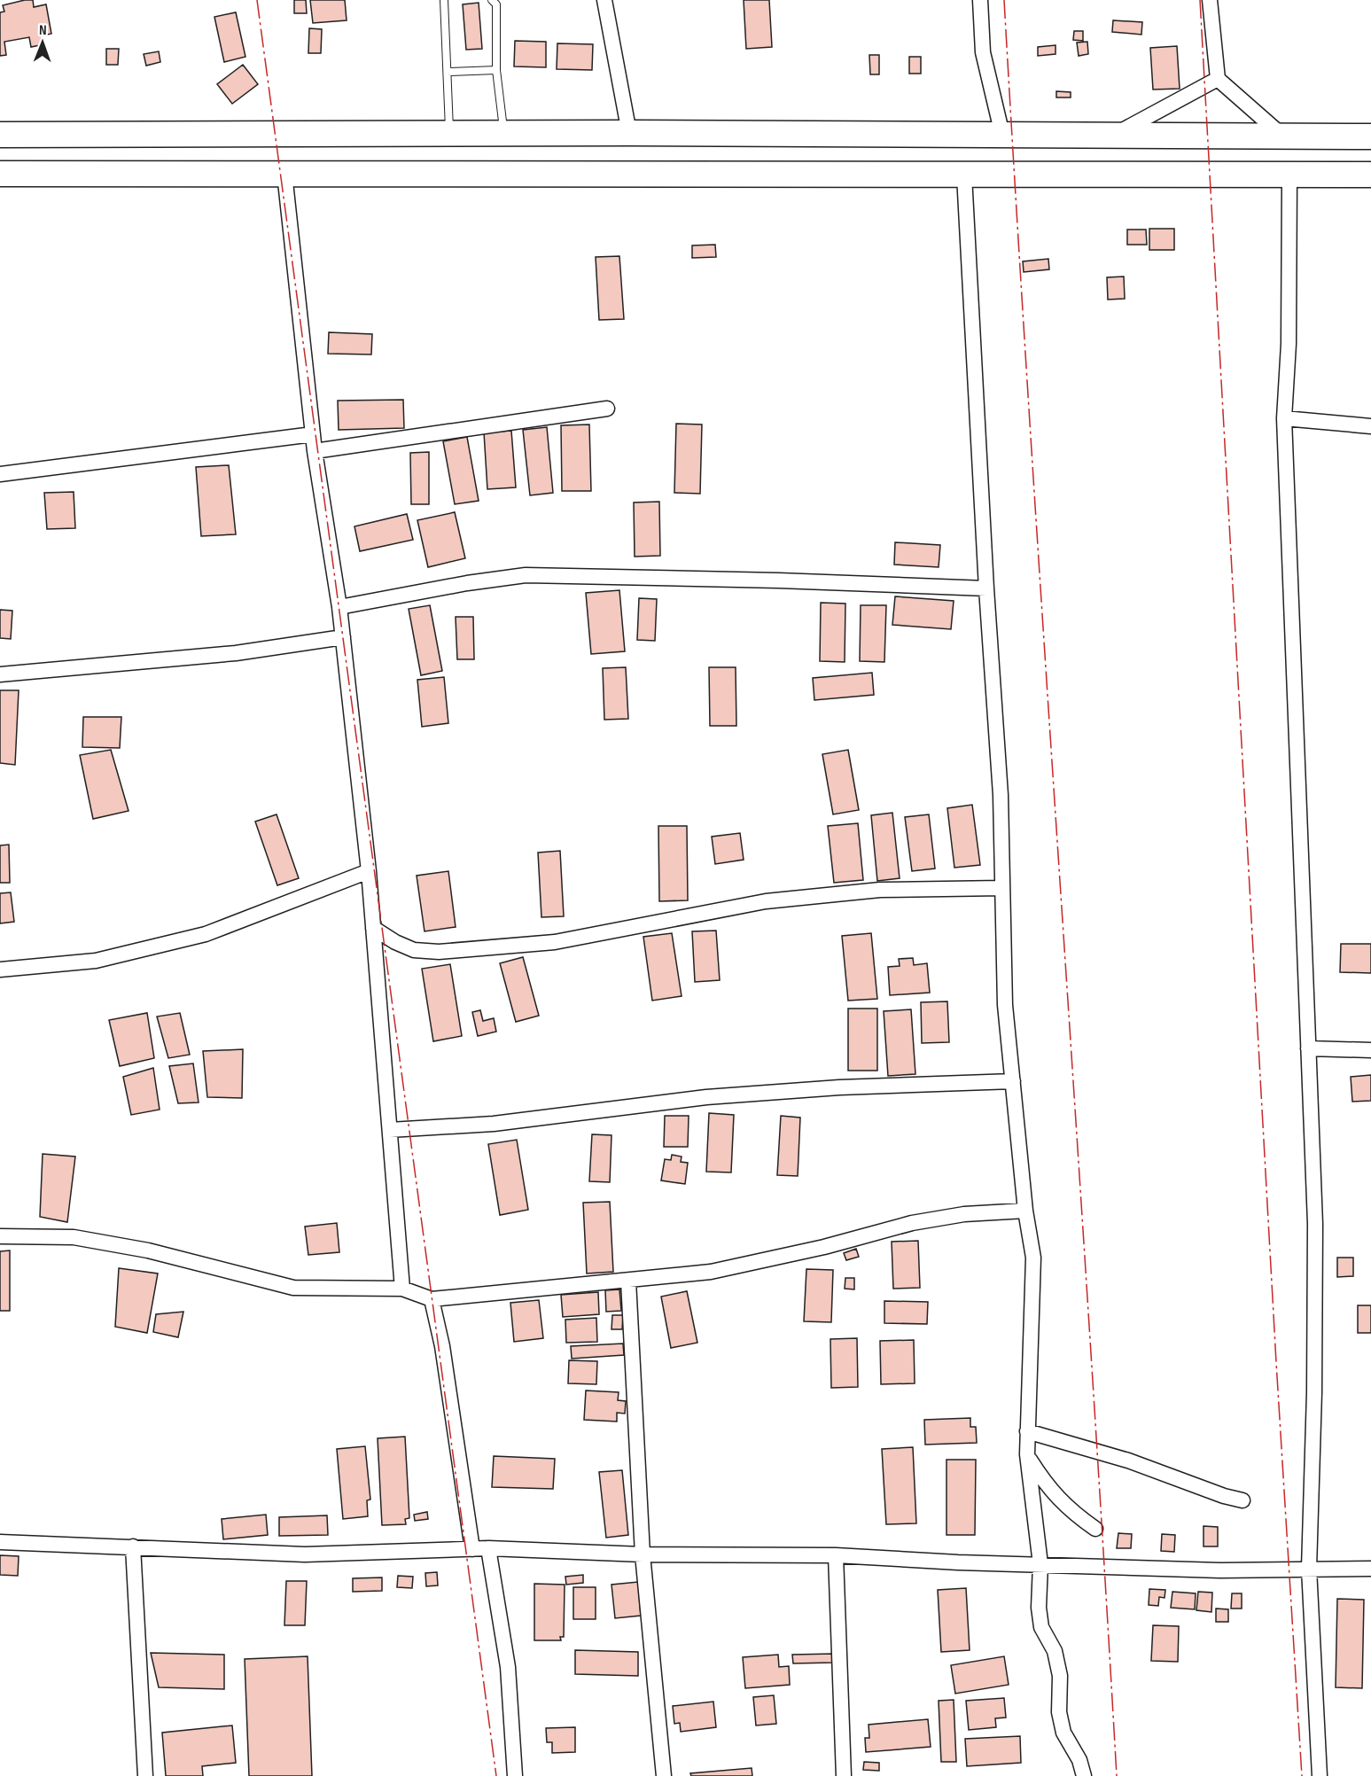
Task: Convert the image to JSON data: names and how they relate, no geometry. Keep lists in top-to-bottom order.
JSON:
{
  "north": "top"
}
